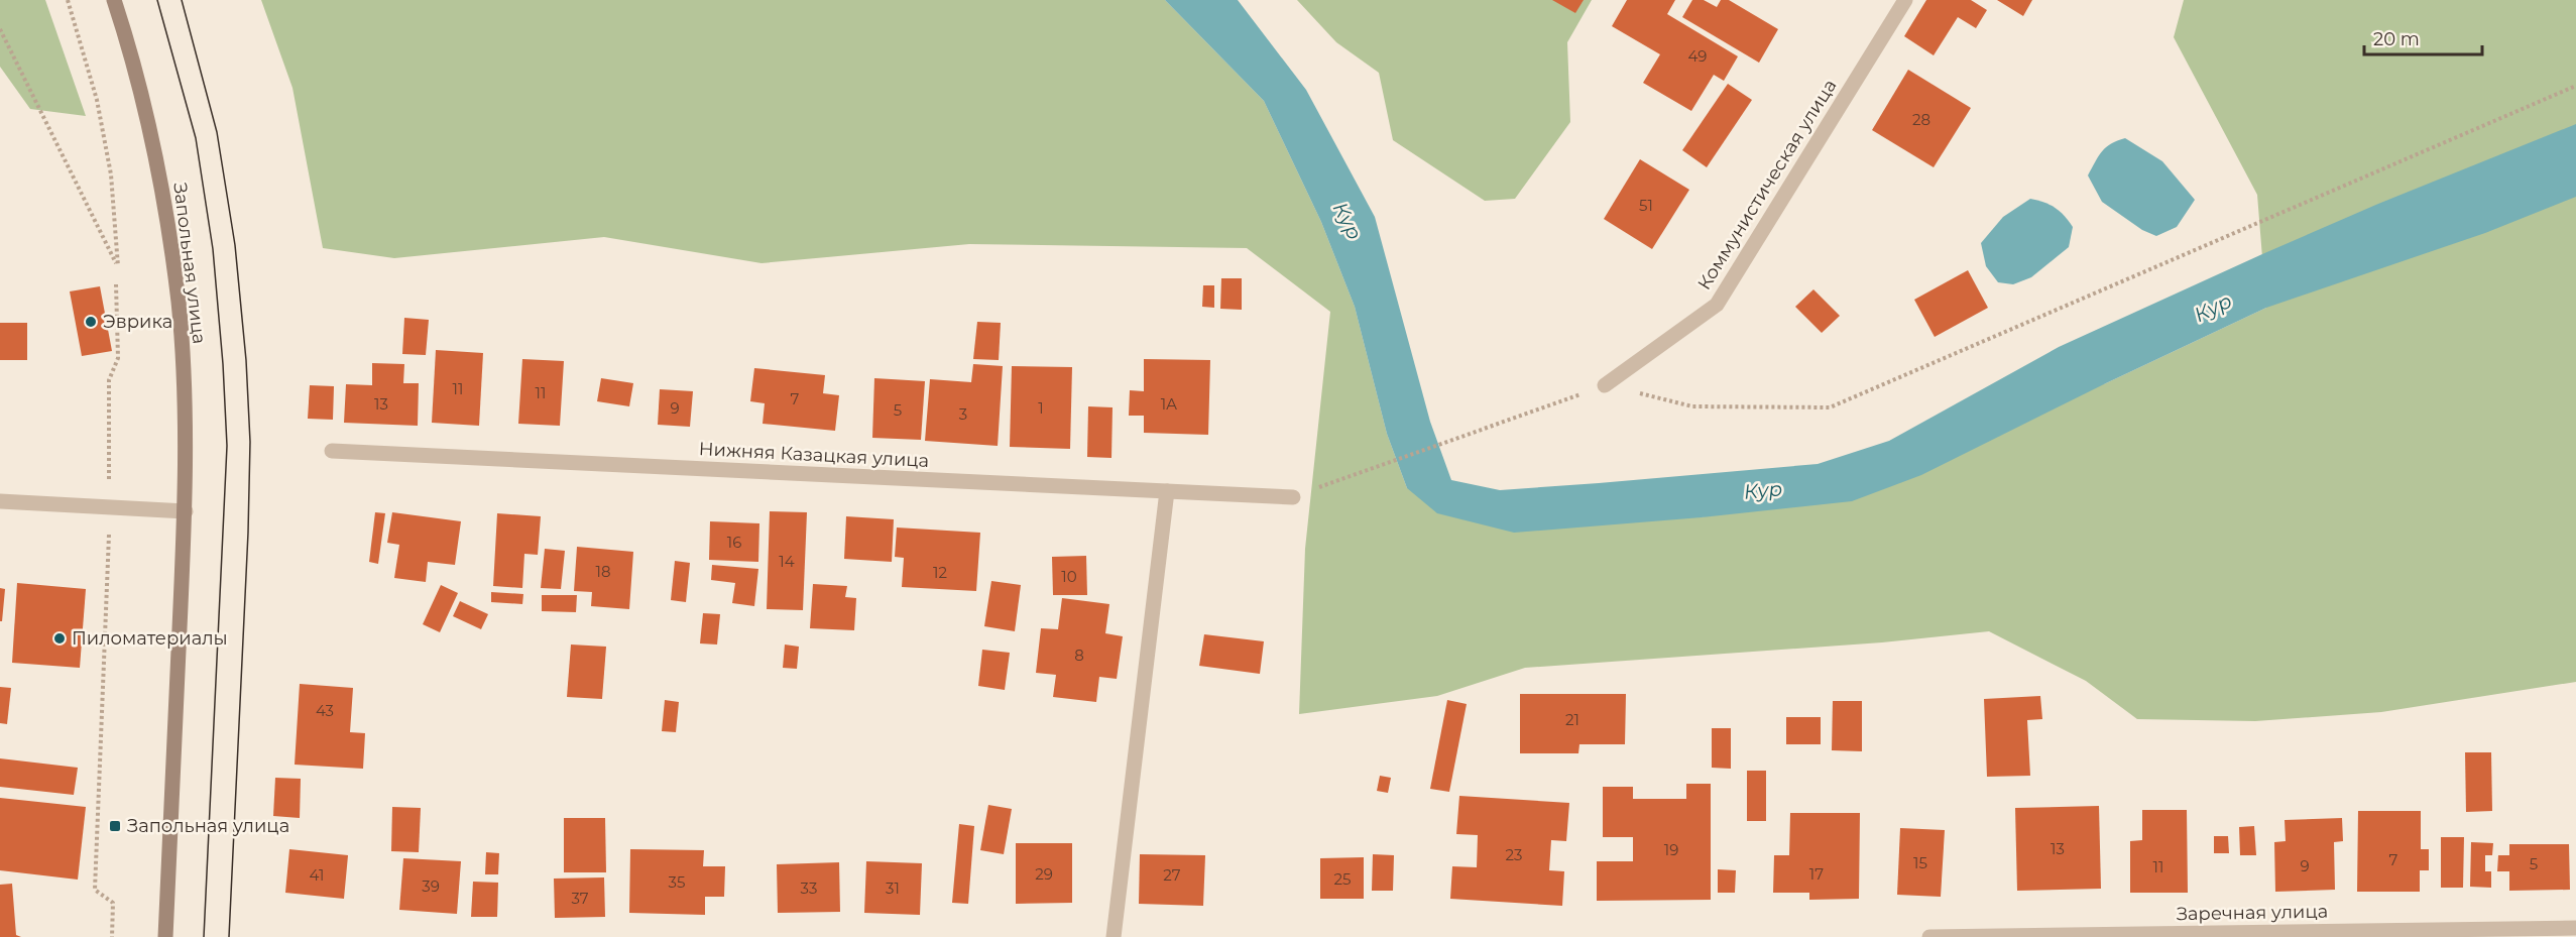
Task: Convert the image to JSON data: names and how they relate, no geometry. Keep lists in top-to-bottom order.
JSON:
{
  "streets": {
    "main road": ["Запольная улица"],
    "street": ["Коммунистическая улица", "Нижняя Казацкая улица", "Заречная улица"]
  },
  "water": ["Кур"],
  "places": {
    "other": ["Эврика", "Пиломатериалы"],
    "transit": ["Запольная улица"]
  },
  "house_numbers": [
    "49",
    "28",
    "51",
    "11",
    "11",
    "7",
    "13",
    "1А",
    "9",
    "1",
    "5",
    "3",
    "16",
    "14",
    "18",
    "12",
    "10",
    "8",
    "43",
    "21",
    "13",
    "19",
    "23",
    "7",
    "15",
    "5",
    "9",
    "11",
    "29",
    "17",
    "41",
    "27",
    "25",
    "35",
    "39",
    "33",
    "31",
    "37"
  ],
  "scale_bar": "20 m"
}
